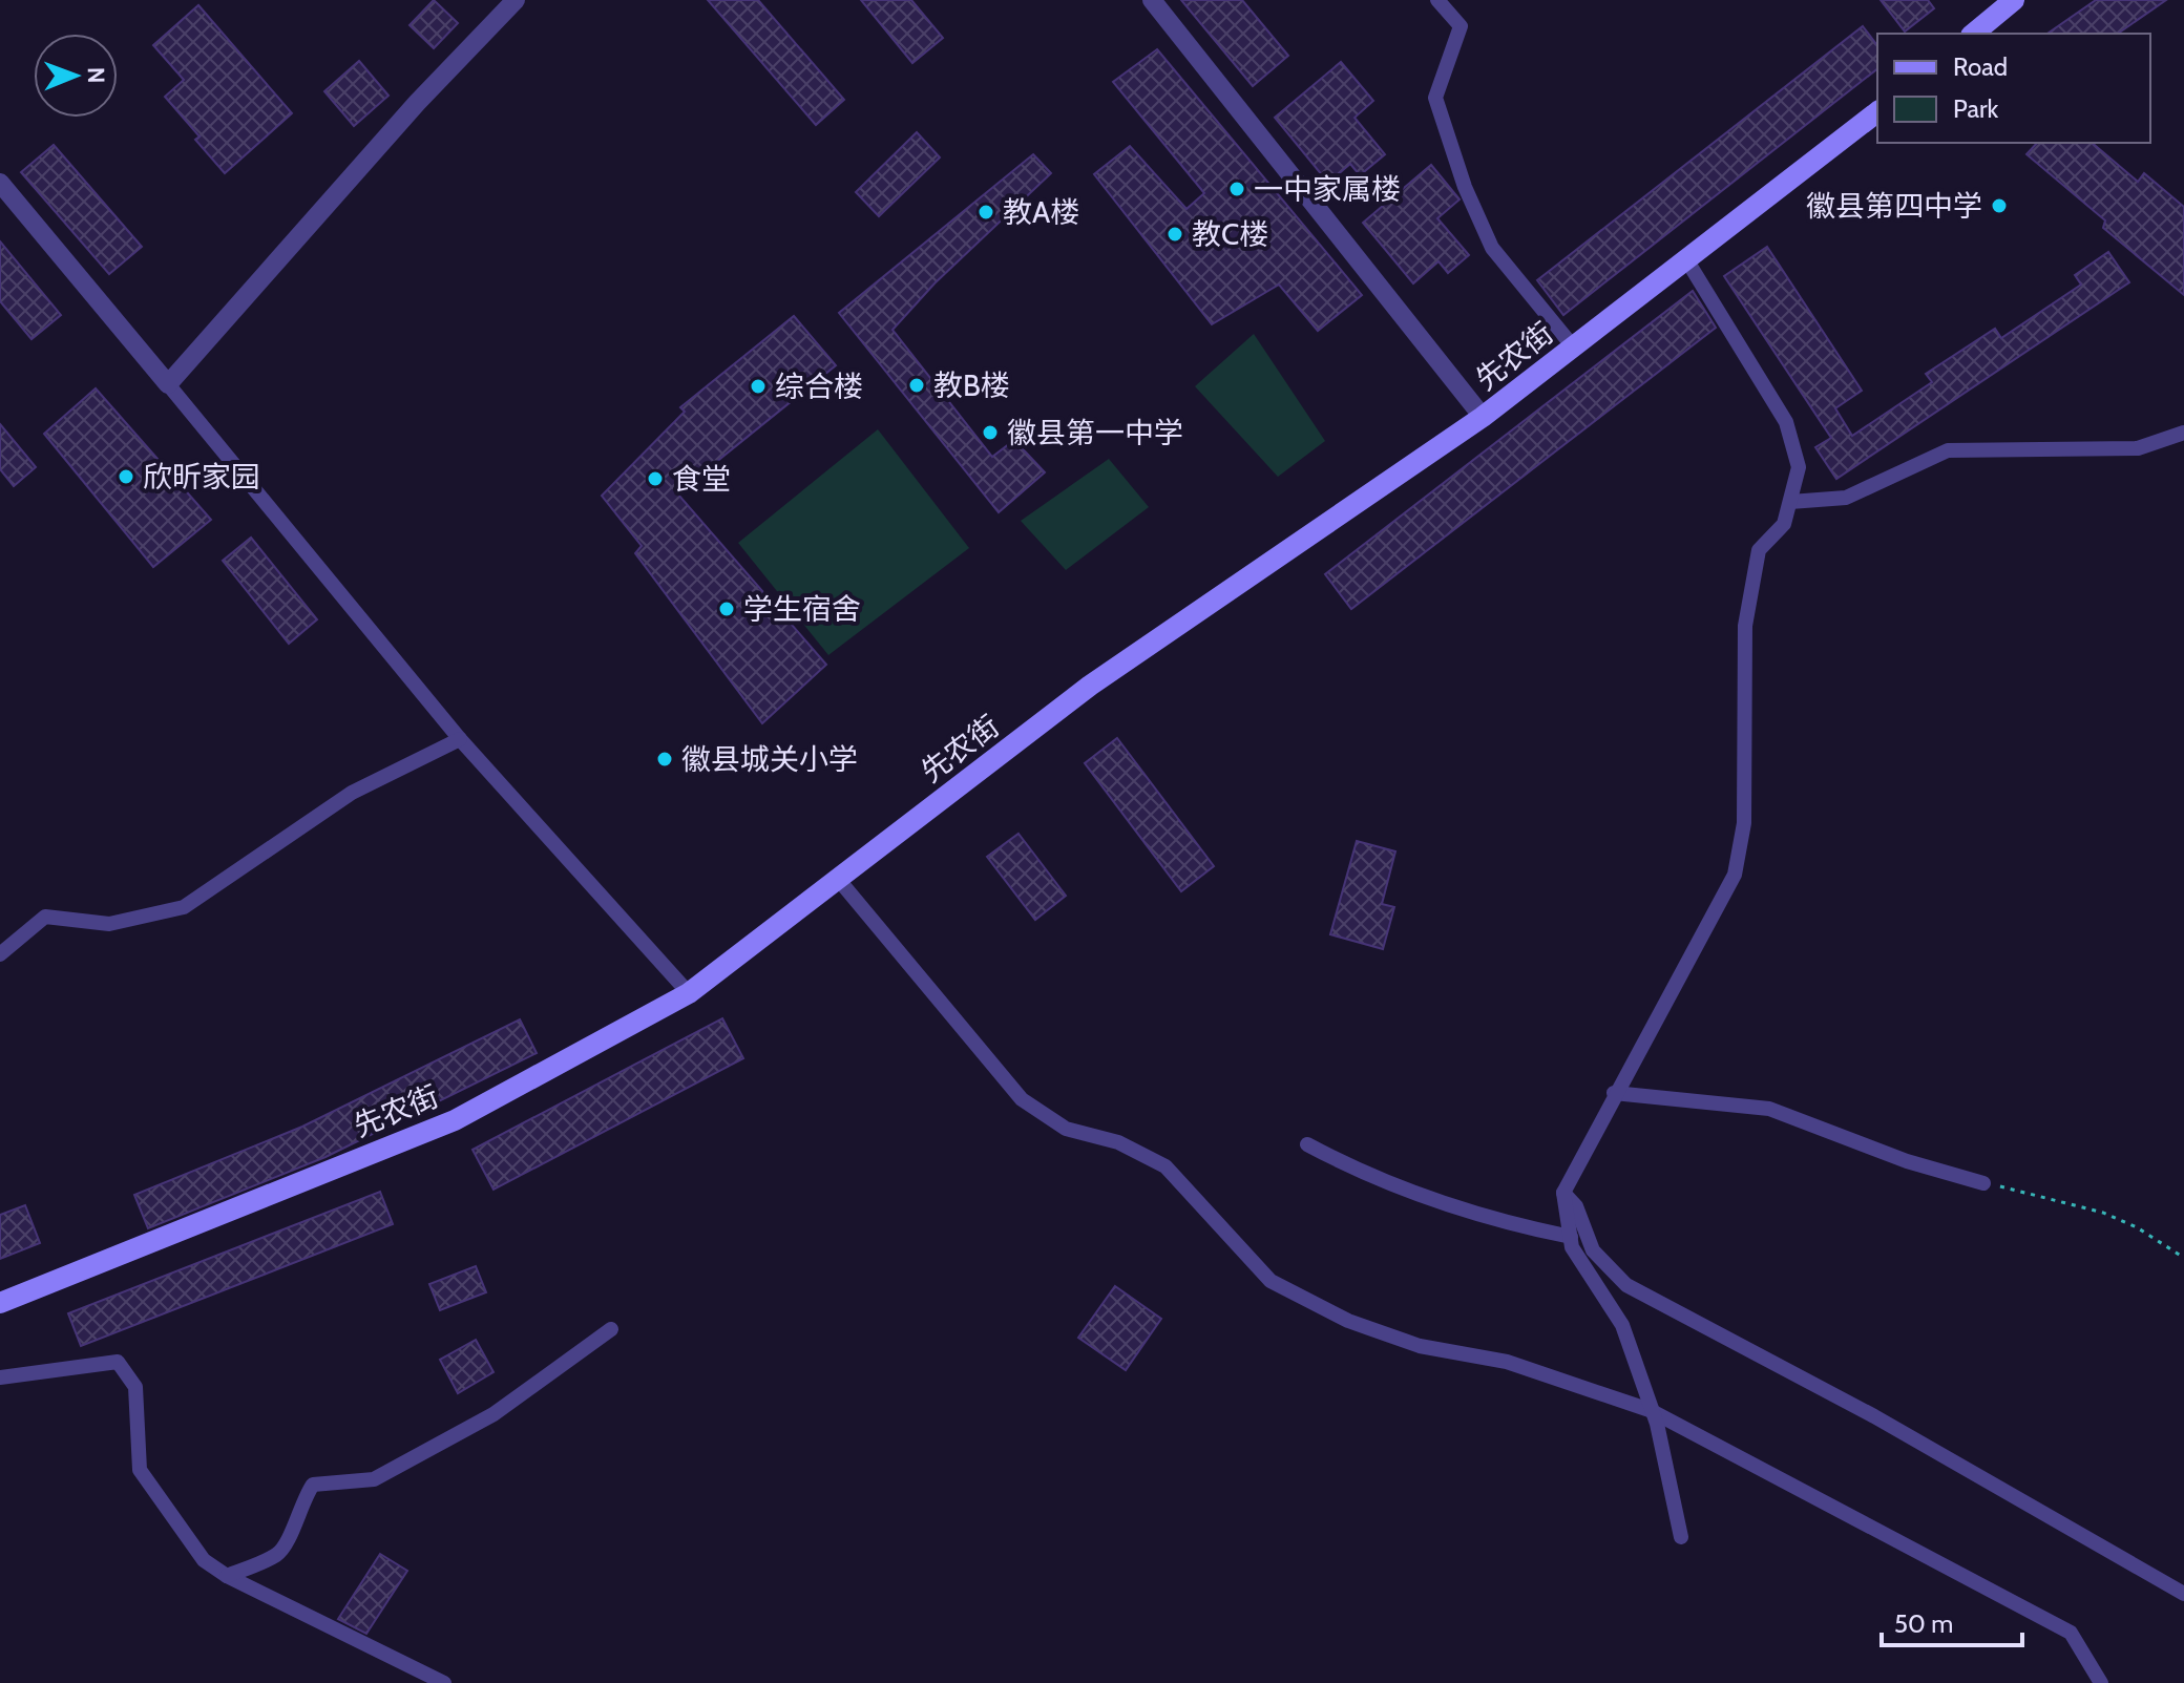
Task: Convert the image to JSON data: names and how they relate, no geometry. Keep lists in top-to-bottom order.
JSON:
{
  "streets": {
    "main road": ["先农街"]
  },
  "places": [
    "一中家属楼",
    "徽县第四中学",
    "教A楼",
    "教C楼",
    "教B楼",
    "综合楼",
    "徽县第一中学",
    "欣昕家园",
    "食堂",
    "学生宿舍",
    "徽县城关小学"
  ],
  "legend": ["Road", "Park"],
  "scale_bar": "50 m",
  "north": "right"
}
